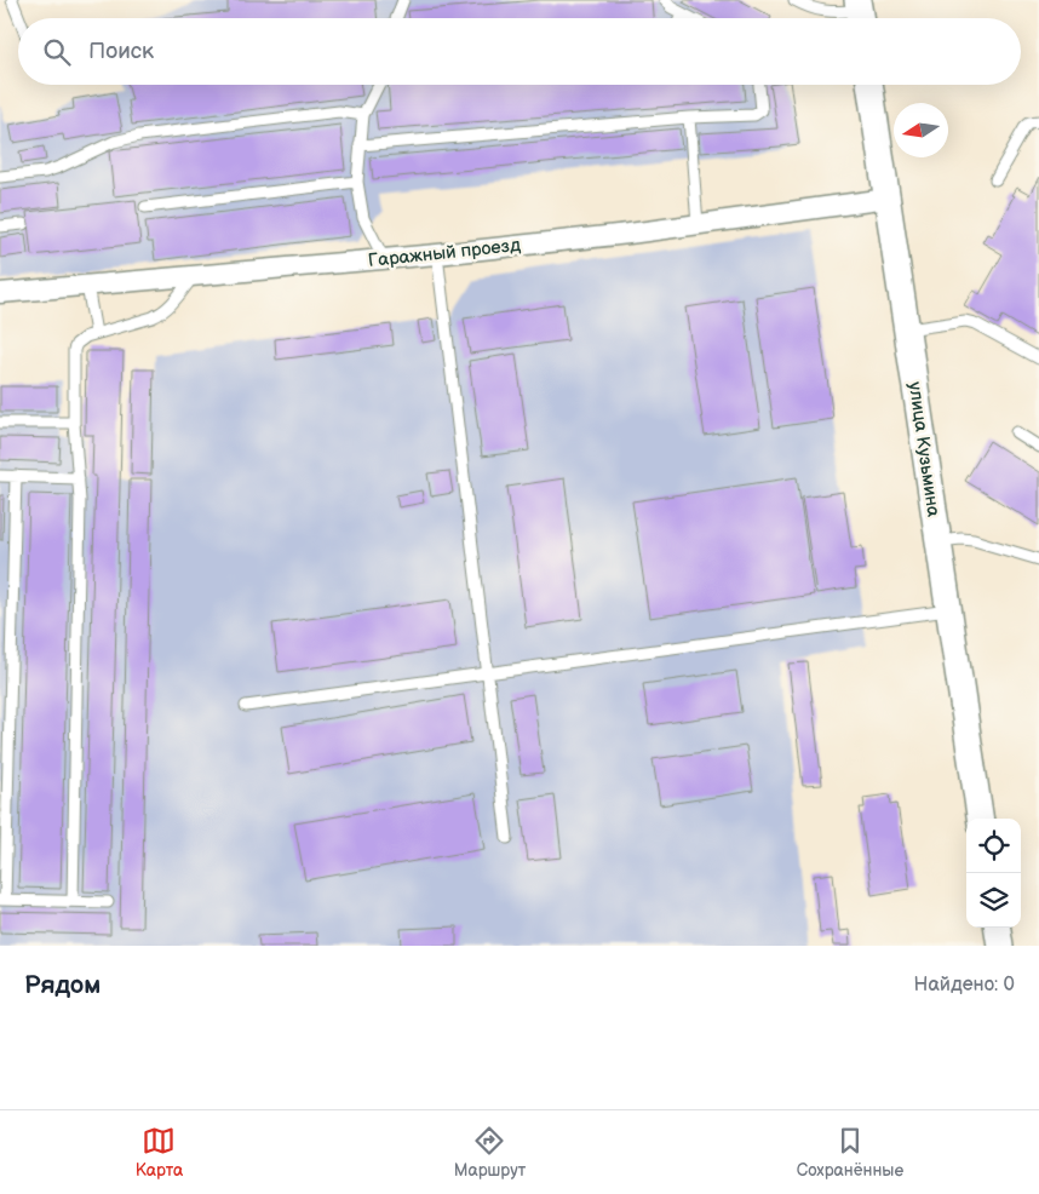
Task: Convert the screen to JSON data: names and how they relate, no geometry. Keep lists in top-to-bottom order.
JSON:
{
  "streets": {
    "street": ["Гаражный проезд", "улица Кузьмина"]
  },
  "crossings": [
    ["Гаражный проезд", "улица Кузьмина"]
  ],
  "north": "left",
  "page": {
    "search": "Поиск",
    "heading": ["Рядом", "Найдено: 0"],
    "nav": ["Карта", "Маршрут", "Сохранённые"]
  }
}
